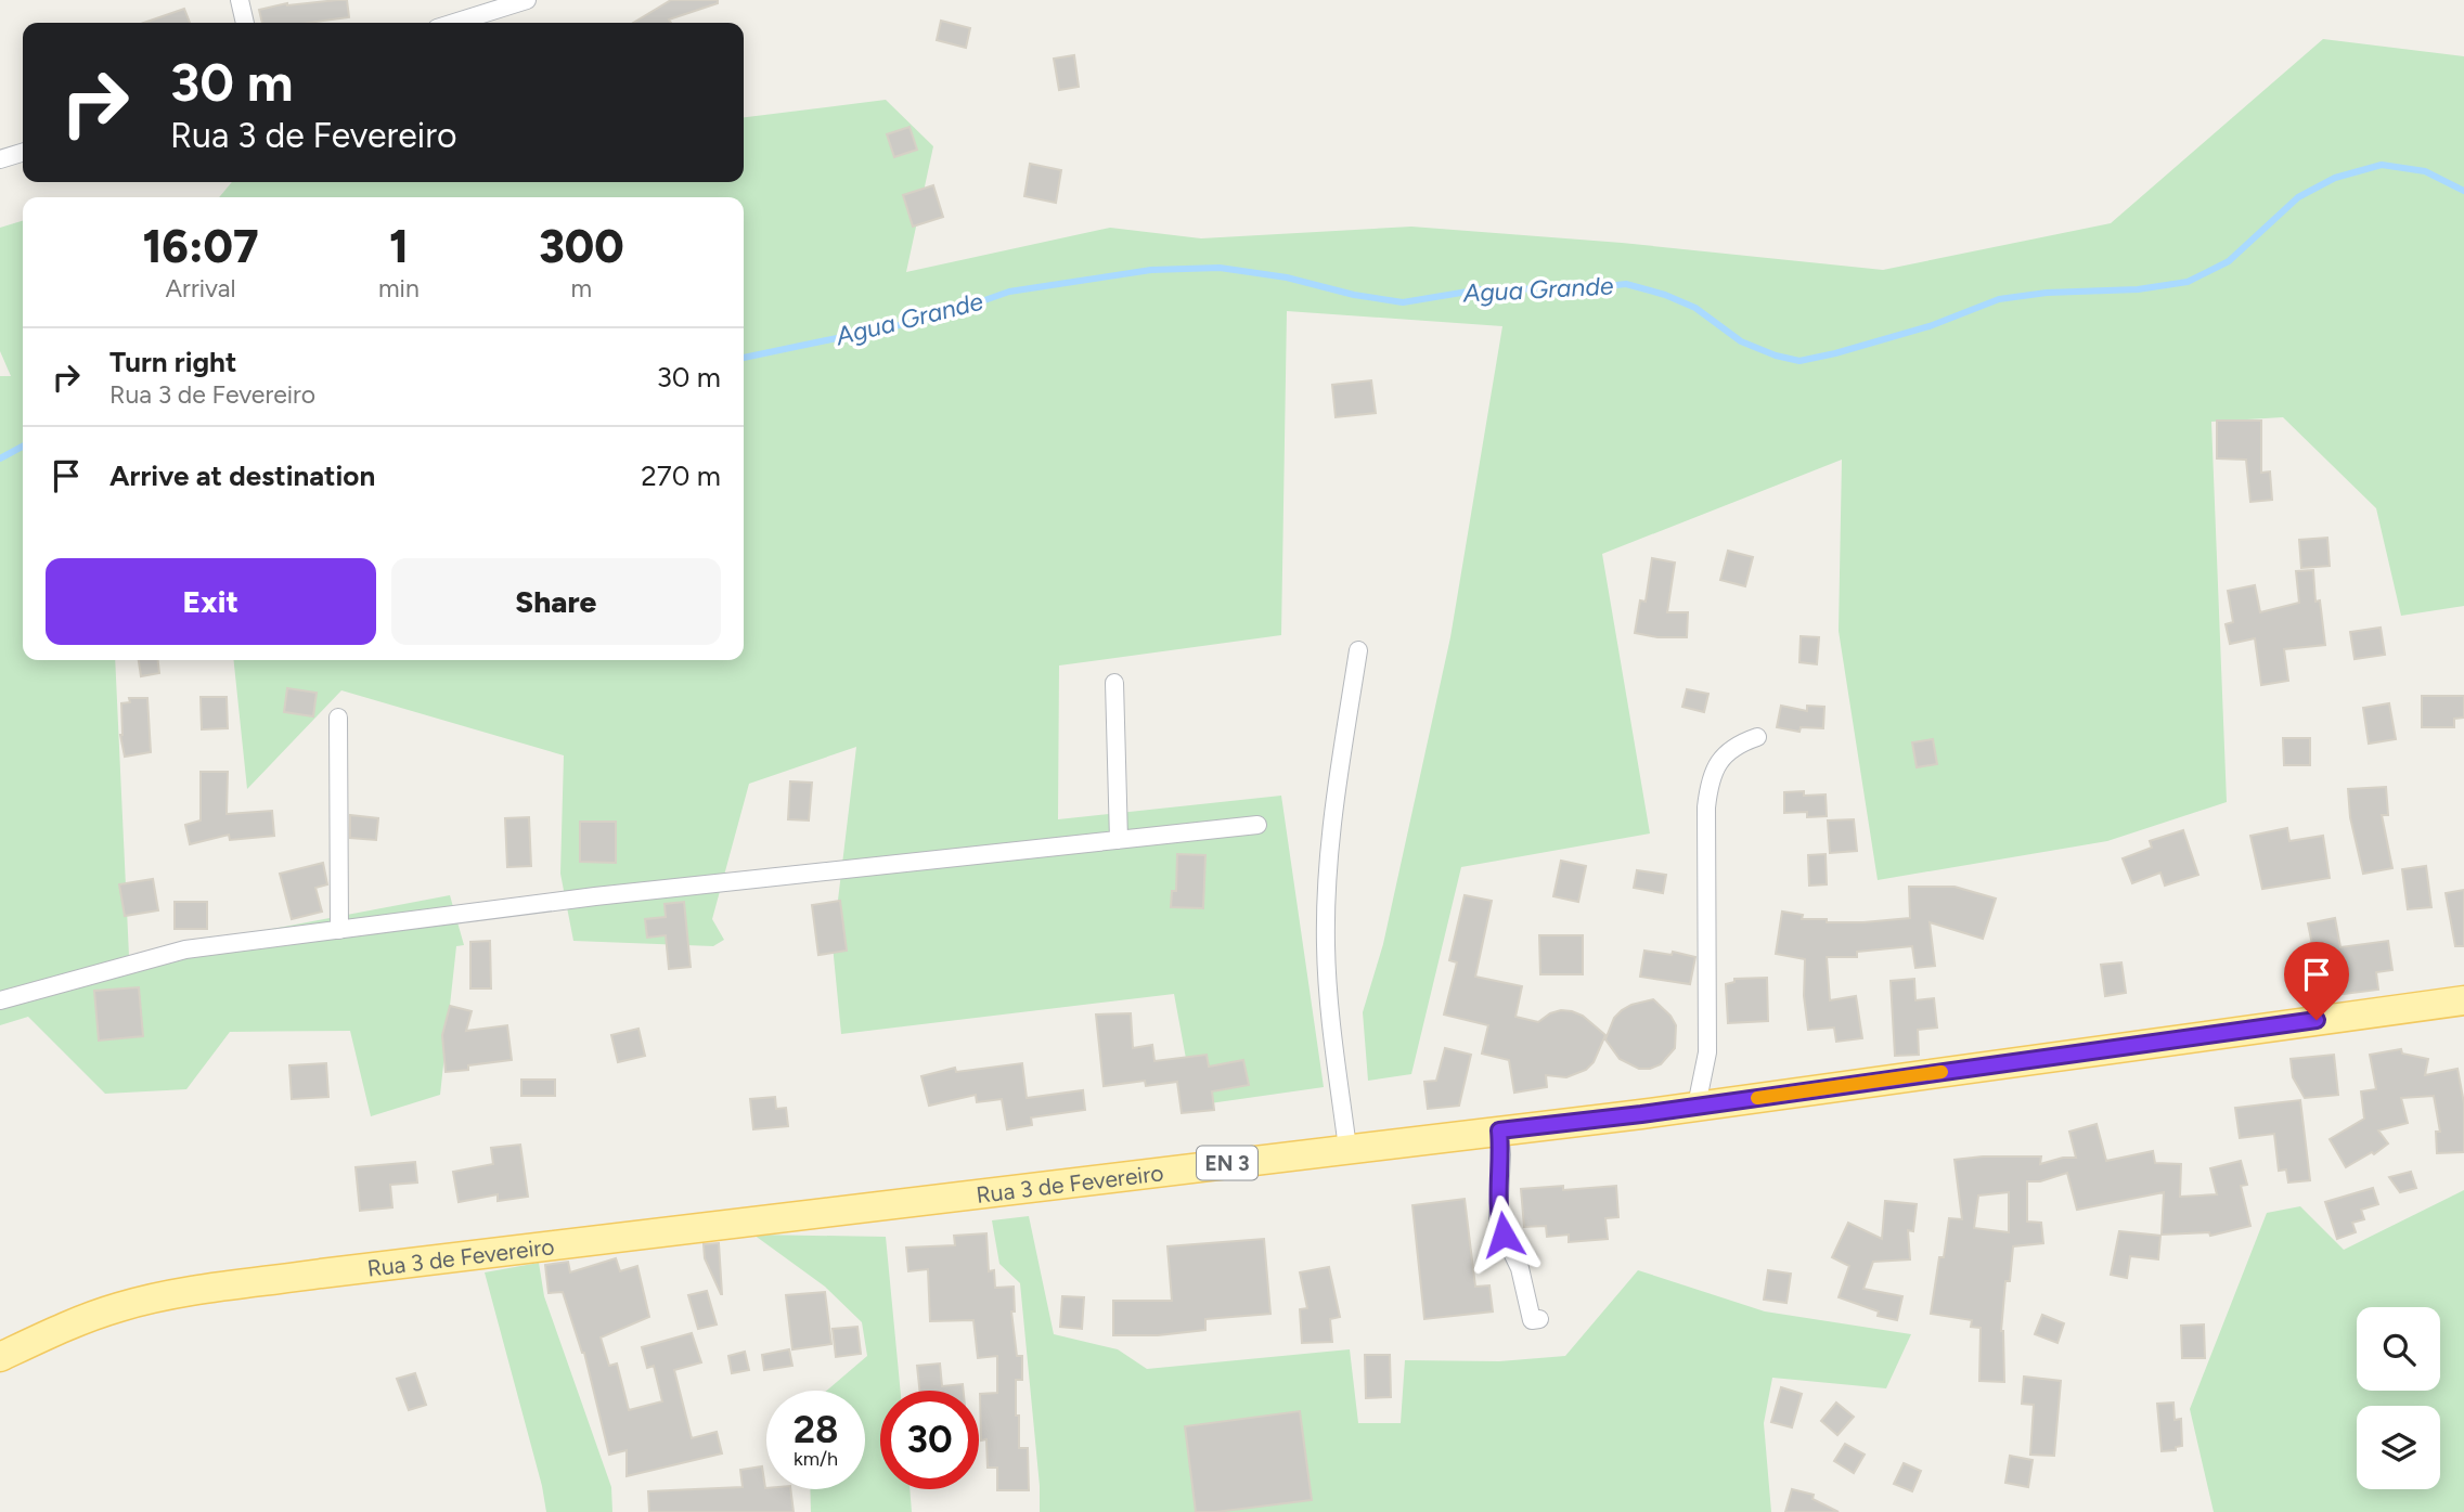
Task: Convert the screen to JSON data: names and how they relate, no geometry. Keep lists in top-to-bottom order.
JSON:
{
  "streets": {
    "main road": ["EN 3", "Rua 3 de Fevereiro"]
  },
  "water": ["Agua Grande"],
  "page": {
    "turn": ["30 m", "Rua 3 de Fevereiro"],
    "eta": [
      "16:07",
      "Arrival",
      "1",
      "min",
      "300",
      "m"
    ],
    "list": [
      {
        "name": "Turn right",
        "note": "Rua 3 de Fevereiro",
        "value": "30 m"
      },
      {
        "name": "Arrive at destination",
        "value": "270 m"
      }
    ],
    "buttons": ["Exit", "Share"],
    "speed": "28 km/h",
    "limit": "30"
  }
}
